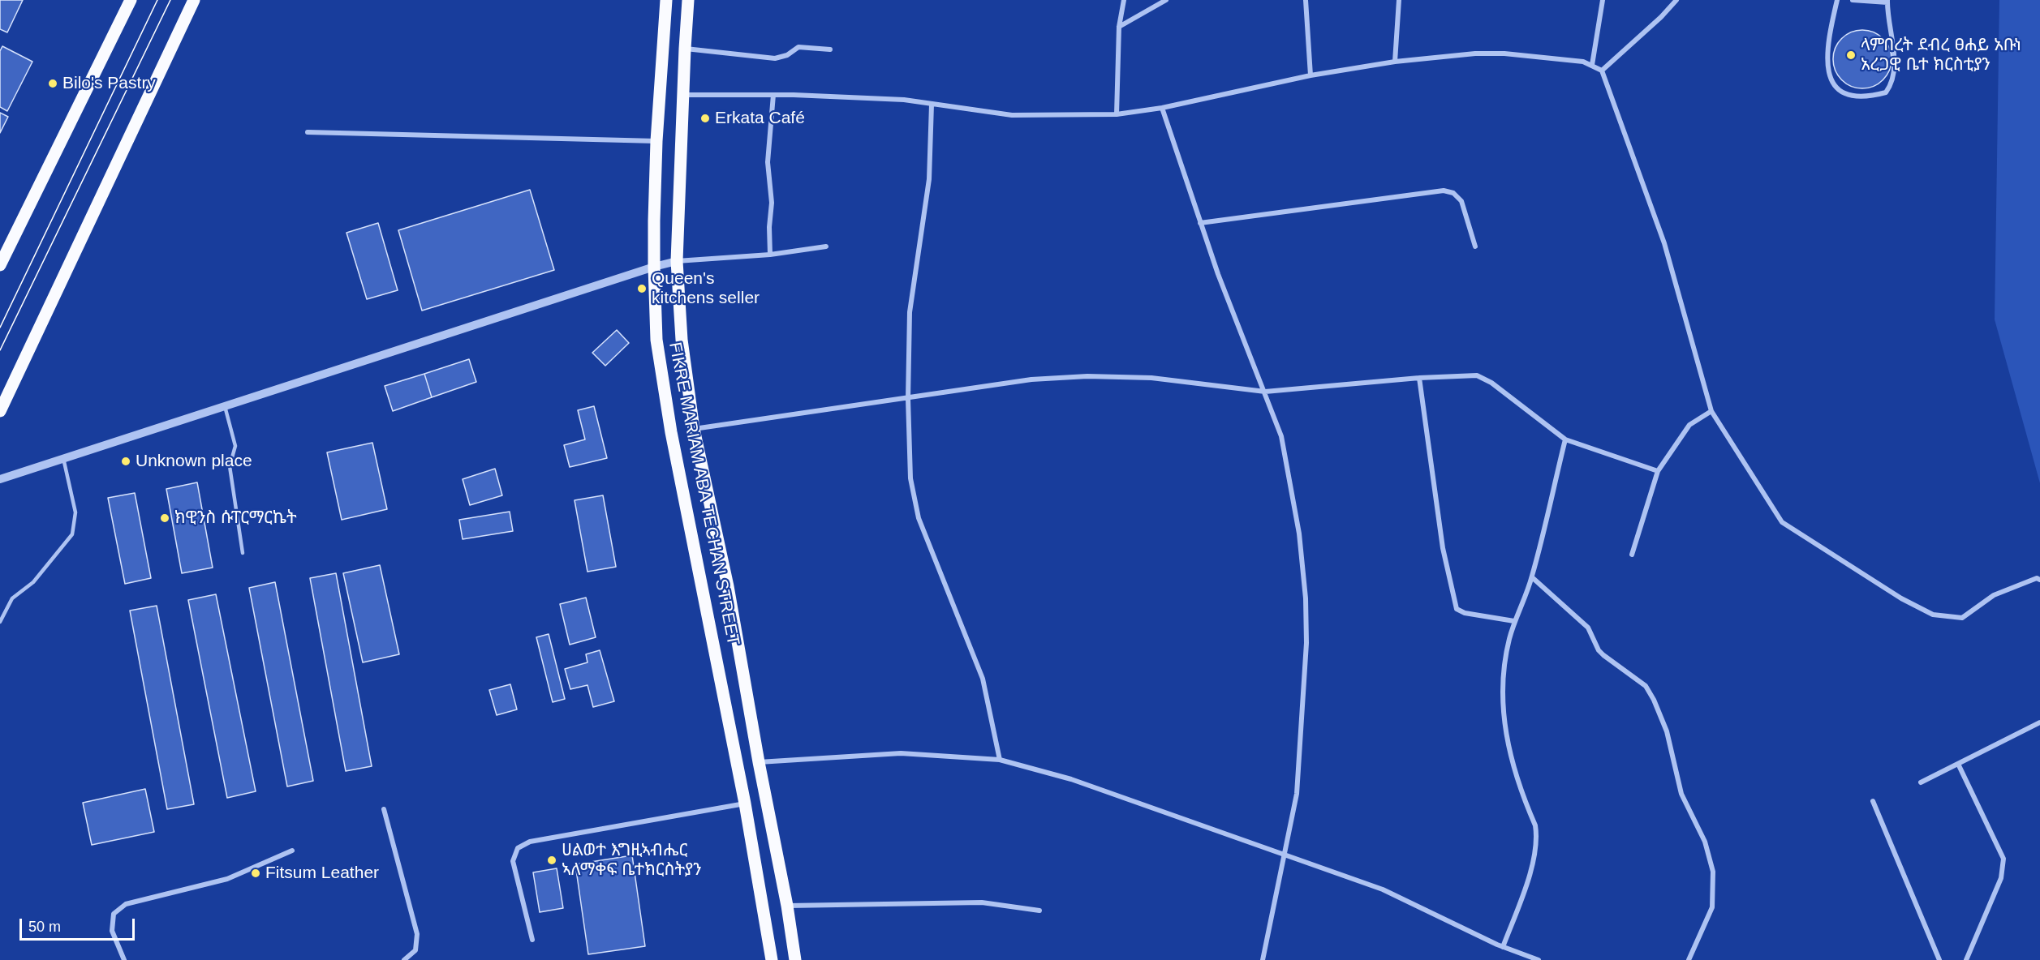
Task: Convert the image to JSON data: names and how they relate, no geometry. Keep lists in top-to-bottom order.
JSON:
{
  "streets": {
    "main road": ["FIKRE MARIAM ABA TECHAN STREET"]
  },
  "places": [
    "ላምበረት ደብረ ፀሐይ አቡነ አረጋዊ ቤተ ክርስቲያን",
    "Bilo's Pastry",
    "Erkata Café",
    "Queen's kitchens seller",
    "Unknown place",
    "ክዊንስ ሱፐርማርኬት",
    "ሀልወተ እግዚኣብሔር ኣለማቀፍ ቤተክርስትያን",
    "Fitsum Leather"
  ],
  "scale_bar": "50 m"
}
